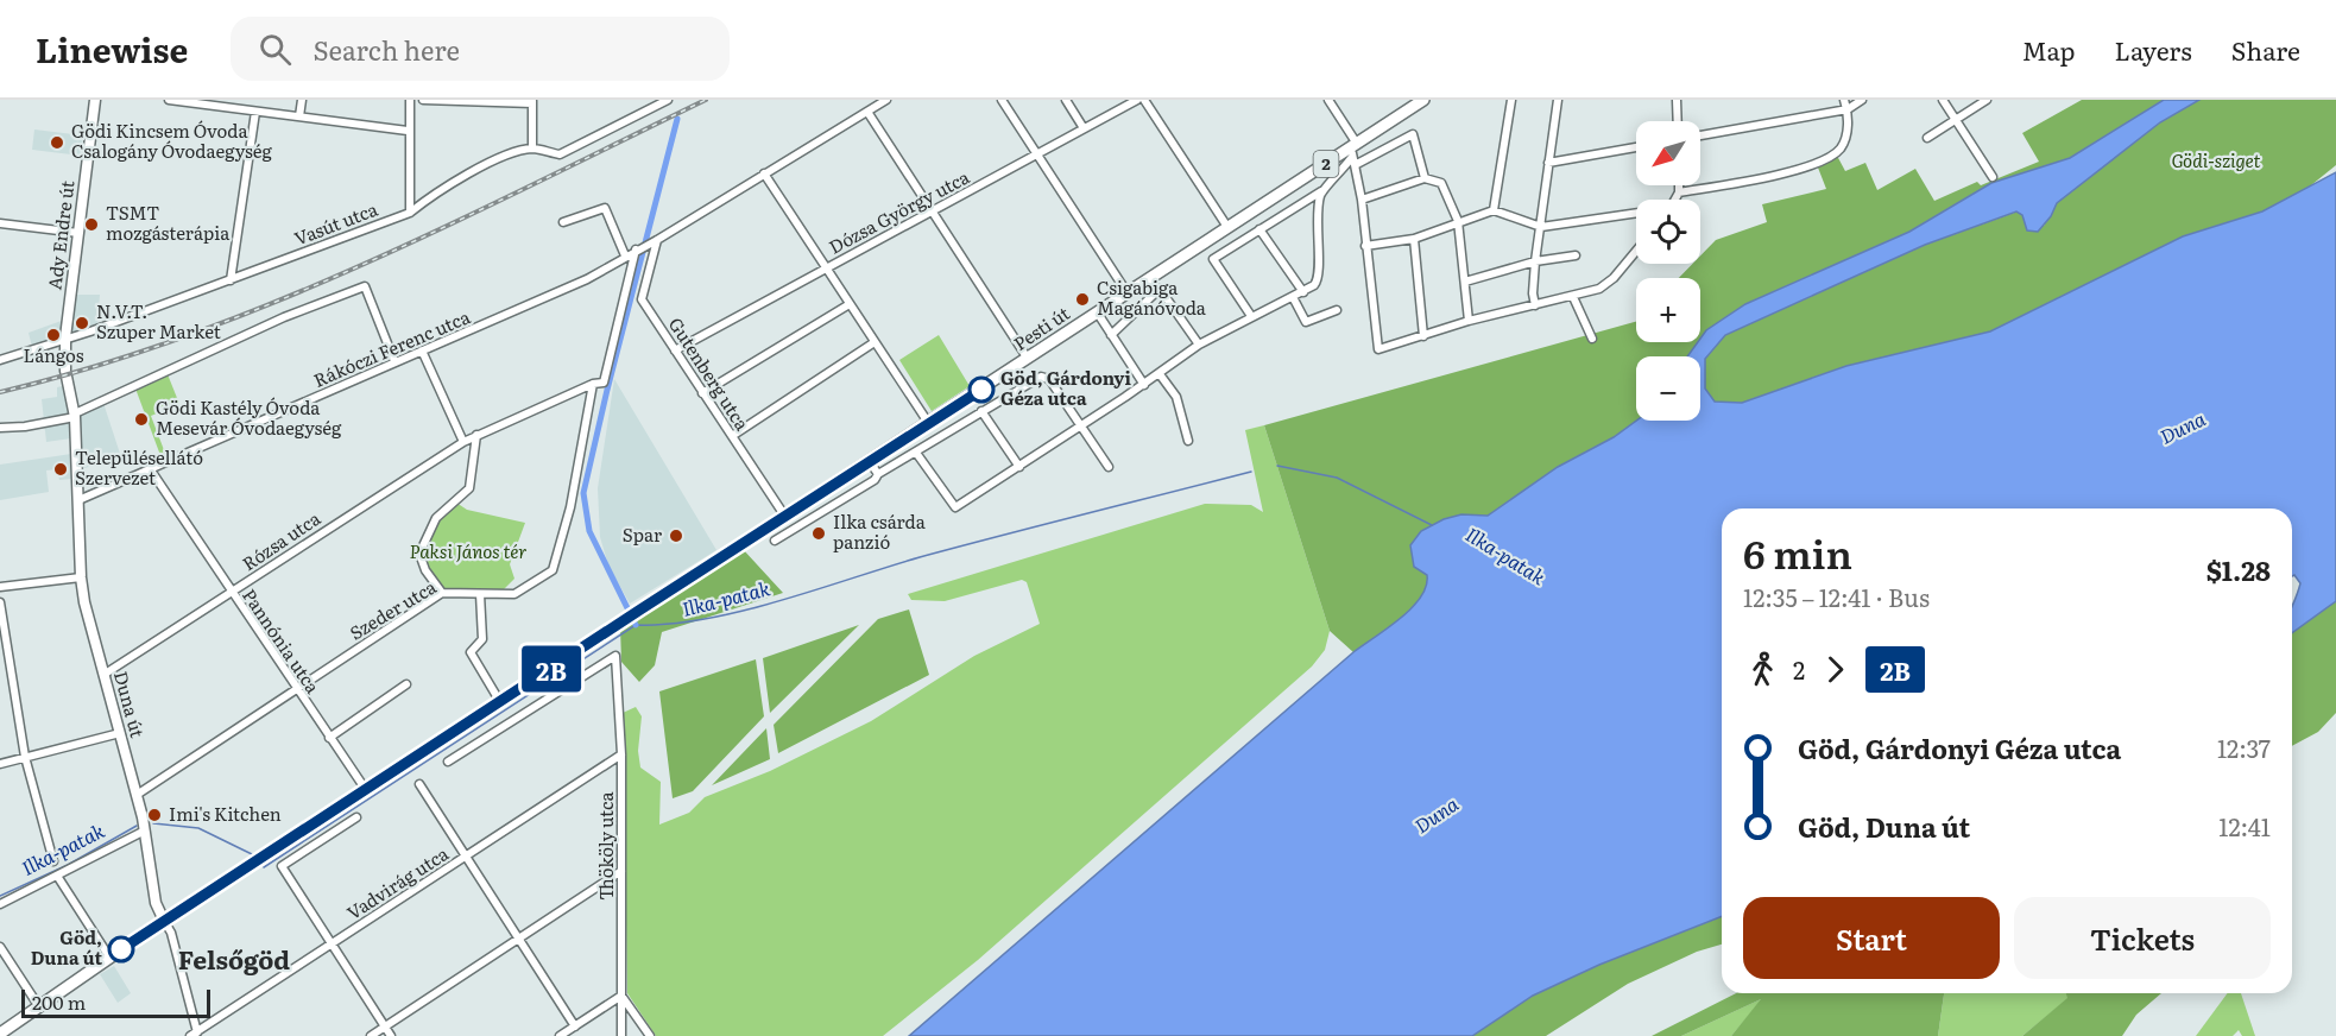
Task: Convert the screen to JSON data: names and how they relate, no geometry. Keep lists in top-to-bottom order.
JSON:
{
  "streets": {
    "main road": ["2", "Pesti út"],
    "street": [
      "Dózsa György utca",
      "Vasút utca",
      "Ady Endre út",
      "Rákóczi Ferenc utca",
      "Gutenberg utca",
      "Rózsa utca",
      "Szeder utca",
      "Pannónia utca",
      "Duna út",
      "Thököly utca",
      "Vadvirág utca"
    ]
  },
  "crossings": [
    ["Dózsa György utca", "Gutenberg utca"],
    ["Vasút utca", "Ady Endre út"],
    ["Ady Endre út", "Duna út"],
    ["Pesti út", "Gutenberg utca"],
    ["Pesti út", "Pannónia utca"],
    ["Pesti út", "Duna út"],
    ["Rákóczi Ferenc utca", "Gutenberg utca"],
    ["Rákóczi Ferenc utca", "Pannónia utca"],
    ["Rákóczi Ferenc utca", "Duna út"],
    ["Rózsa utca", "Szeder utca"],
    ["Rózsa utca", "Pannónia utca"],
    ["Rózsa utca", "Duna út"],
    ["Szeder utca", "Pannónia utca"],
    ["Szeder utca", "Duna út"],
    ["Duna út", "Vadvirág utca"],
    ["Thököly utca", "Vadvirág utca"]
  ],
  "districts": ["Felsőgöd"],
  "water": ["Duna", "Ilka-patak"],
  "parks": ["Gödi-sziget", "Paksi János tér"],
  "places": [
    "Gödi Kincsem Óvoda Csalogány Óvodaegység",
    "TSMT mozgásterápia",
    "Csigabiga Magánóvoda",
    "N.V.T. Szuper Market",
    "Lángos",
    "Göd, Gárdonyi Géza utca",
    "Gödi Kastély Óvoda Mesevár Óvodaegység",
    "Településellátó Szervezet",
    "Ilka csárda panzió",
    "Spar",
    "Imi's Kitchen",
    "Göd, Duna út"
  ],
  "lines": ["bus line 2B"],
  "scale_bar": "200 m",
  "north": "bottom left",
  "page": {
    "header": "Linewise",
    "search": "Search here",
    "nav": ["Map", "Layers", "Share"],
    "on_map": "2B",
    "map_buttons": ["+", "−"],
    "heading": ["6 min", "12:35 – 12:41 · Bus", "$1.28"],
    "legs": ["2", "2B"],
    "list": [
      {
        "name": "Göd, Gárdonyi Géza utca",
        "value": "12:37"
      },
      {
        "name": "Göd, Duna út",
        "value": "12:41"
      }
    ],
    "buttons": ["Start", "Tickets"],
    "scale": "200 m"
  }
}
